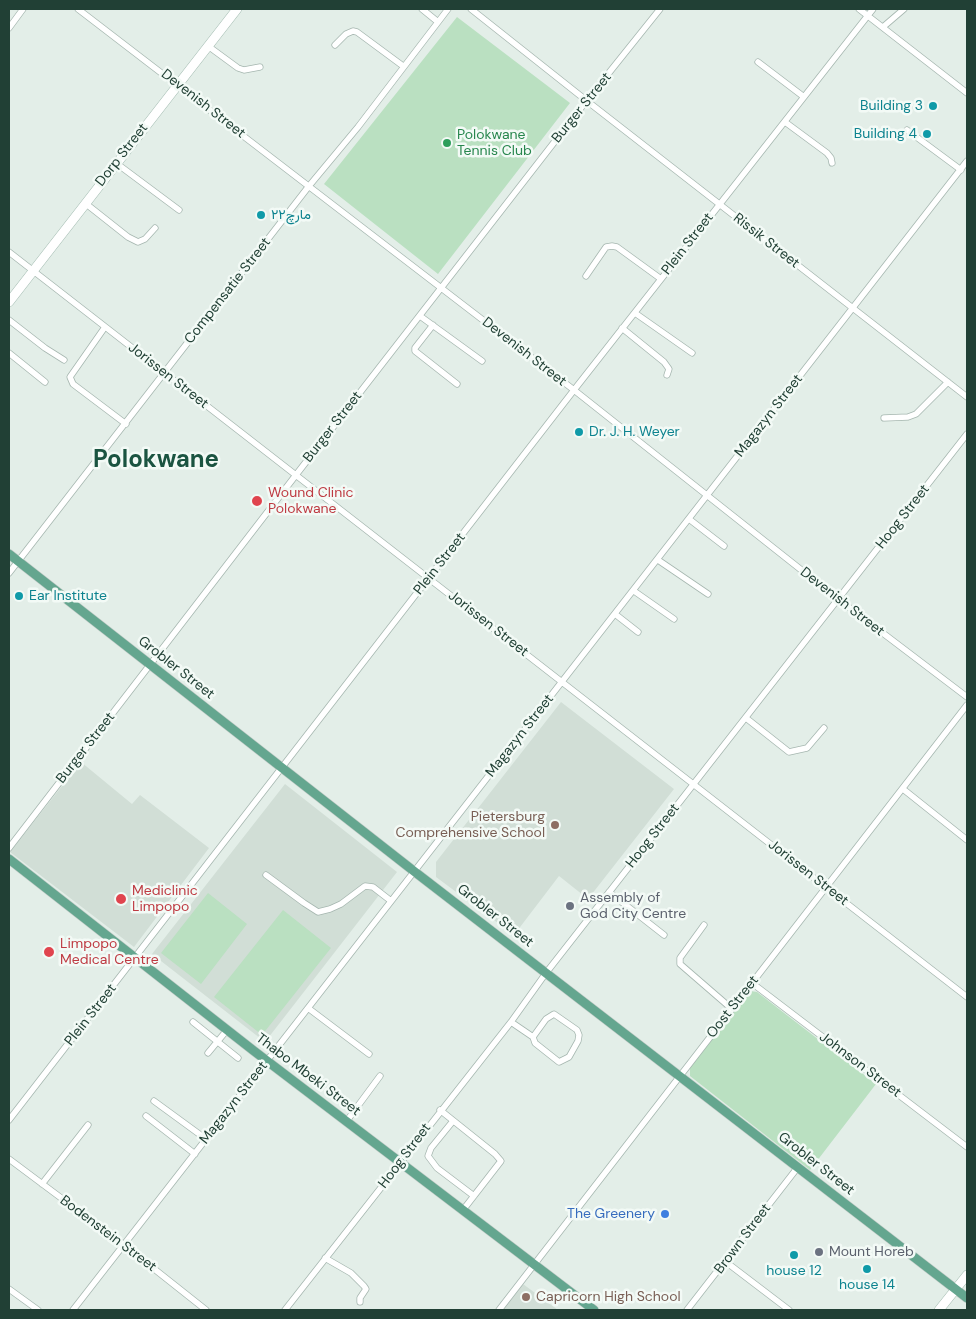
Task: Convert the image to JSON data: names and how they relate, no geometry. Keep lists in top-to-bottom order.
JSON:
{
  "streets": {
    "main road": ["Grobler Street", "Thabo Mbeki Street"],
    "street": [
      "Devenish Street",
      "Burger Street",
      "Dorp Street",
      "Rissik Street",
      "Plein Street",
      "Compensatie Street",
      "Jorissen Street",
      "Magazyn Street",
      "Hoog Street",
      "Oost Street",
      "Johnson Street",
      "Bodenstein Street",
      "Brown Street"
    ]
  },
  "crossings": [
    ["Devenish Street", "Burger Street"],
    ["Devenish Street", "Dorp Street"],
    ["Devenish Street", "Plein Street"],
    ["Devenish Street", "Compensatie Street"],
    ["Devenish Street", "Magazyn Street"],
    ["Devenish Street", "Hoog Street"],
    ["Burger Street", "Rissik Street"],
    ["Burger Street", "Jorissen Street"],
    ["Burger Street", "Grobler Street"],
    ["Dorp Street", "Jorissen Street"],
    ["Rissik Street", "Plein Street"],
    ["Rissik Street", "Magazyn Street"],
    ["Plein Street", "Jorissen Street"],
    ["Plein Street", "Grobler Street"],
    ["Plein Street", "Thabo Mbeki Street"],
    ["Compensatie Street", "Jorissen Street"],
    ["Compensatie Street", "Grobler Street"],
    ["Jorissen Street", "Magazyn Street"],
    ["Jorissen Street", "Hoog Street"],
    ["Jorissen Street", "Oost Street"],
    ["Magazyn Street", "Grobler Street"],
    ["Magazyn Street", "Thabo Mbeki Street"],
    ["Magazyn Street", "Bodenstein Street"],
    ["Hoog Street", "Grobler Street"],
    ["Hoog Street", "Thabo Mbeki Street"],
    ["Grobler Street", "Oost Street"],
    ["Grobler Street", "Brown Street"],
    ["Oost Street", "Johnson Street"],
    ["Oost Street", "Thabo Mbeki Street"]
  ],
  "districts": ["Polokwane"],
  "places": [
    "Building 3",
    "Building 4",
    "Polokwane Tennis Club",
    "۲۲مارچ",
    "Dr. J. H. Weyer",
    "Wound Clinic Polokwane",
    "Ear Institute",
    "Pietersburg Comprehensive School",
    "Mediclinic Limpopo",
    "Assembly of God City Centre",
    "Limpopo Medical Centre",
    "The Greenery",
    "Mount Horeb",
    "house 12",
    "house 14",
    "Capricorn High School"
  ]
}
